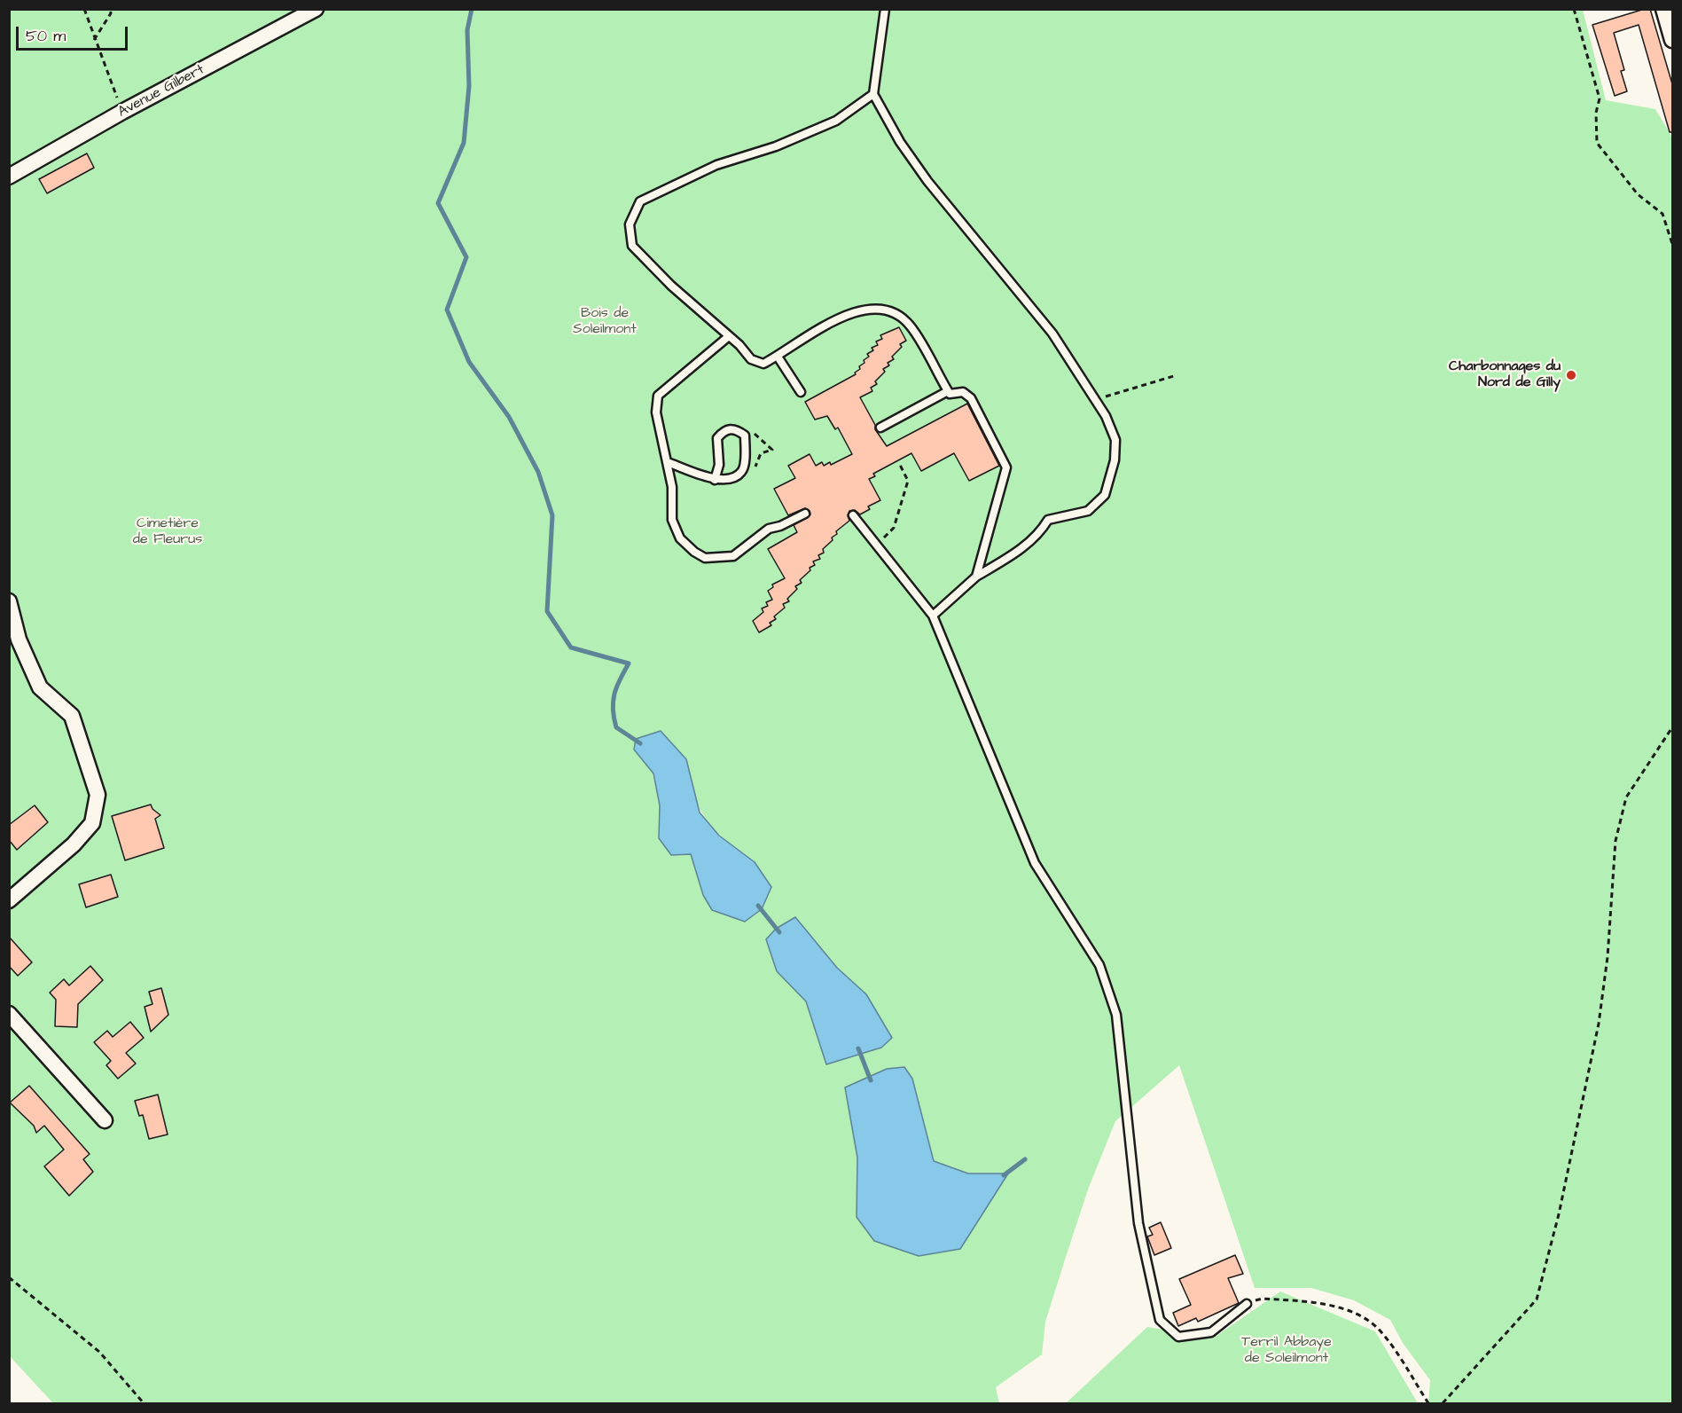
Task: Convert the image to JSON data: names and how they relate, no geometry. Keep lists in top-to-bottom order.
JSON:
{
  "streets": {
    "street": ["Avenue Gilbert"]
  },
  "parks": ["Bois de Soleilmont", "Cimetière de Fleurus", "Terril Abbaye de Soleilmont"],
  "places": ["Charbonnages du Nord de Gilly"],
  "scale_bar": "50 m"
}
